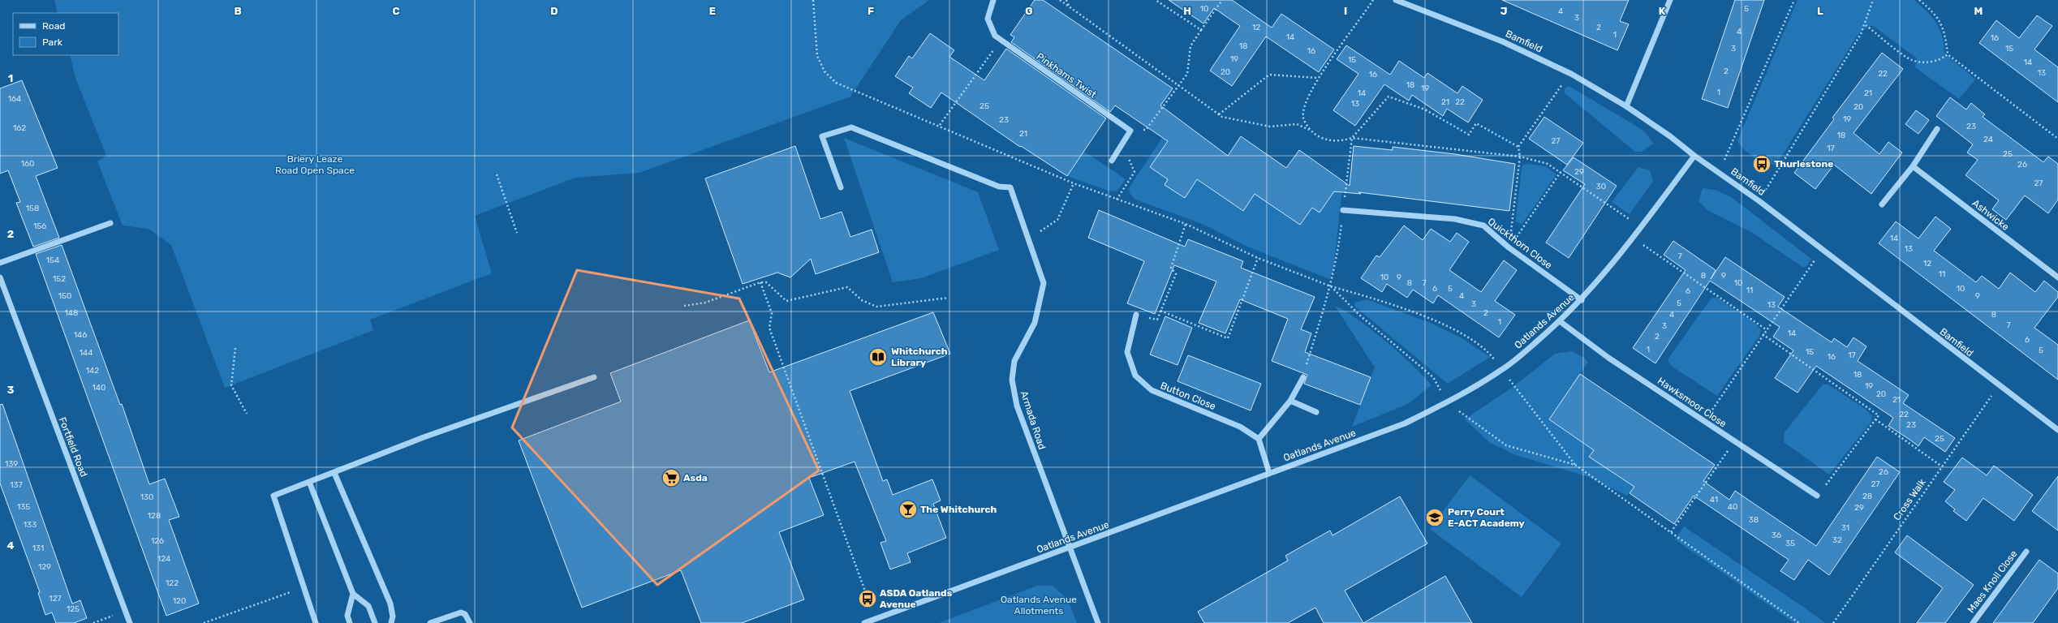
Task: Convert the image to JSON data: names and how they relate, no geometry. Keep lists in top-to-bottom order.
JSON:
{
  "streets": {
    "street": [
      "Bamfield",
      "Pinkhams Twist",
      "Ashwicke",
      "Quickthorn Close",
      "Oatlands Avenue",
      "Button Close",
      "Hawksmoor Close",
      "Armada Road",
      "Fortfield Road",
      "Maes Knoll Close"
    ],
    "path": ["Cross Walk"]
  },
  "crossings": [
    ["Bamfield", "Oatlands Avenue"],
    ["Bamfield", "Cross Walk"],
    ["Quickthorn Close", "Oatlands Avenue"],
    ["Oatlands Avenue", "Hawksmoor Close"],
    ["Oatlands Avenue", "Armada Road"]
  ],
  "parks": ["Briery Leaze Road Open Space", "Oatlands Avenue Allotments"],
  "places": {
    "bus stop": ["Thurlestone", "ASDA Oatlands Avenue"],
    "library": ["Whitchurch Library"],
    "supermarket": ["Asda"],
    "bar": ["The Whitchurch"],
    "school or university": ["Perry Court E-ACT Academy"]
  },
  "house_numbers": [
    "10",
    "5",
    "4",
    "3",
    "12",
    "2",
    "4",
    "1",
    "14",
    "16",
    "18",
    "3",
    "15",
    "16",
    "19",
    "15",
    "14",
    "2",
    "20",
    "13",
    "22",
    "16",
    "18",
    "19",
    "1",
    "14",
    "21",
    "164",
    "21",
    "22",
    "13",
    "25",
    "20",
    "19",
    "23",
    "23",
    "162",
    "21",
    "18",
    "24",
    "27",
    "17",
    "25",
    "160",
    "26",
    "29",
    "27",
    "30",
    "158",
    "156",
    "14",
    "13",
    "7",
    "154",
    "12",
    "11",
    "8",
    "9",
    "10",
    "9",
    "152",
    "8",
    "7",
    "10",
    "6",
    "5",
    "10",
    "11",
    "6",
    "150",
    "4",
    "9",
    "5",
    "3",
    "13",
    "148",
    "2",
    "4",
    "8",
    "1",
    "7",
    "3",
    "14",
    "146",
    "2",
    "6",
    "1",
    "5",
    "15",
    "144",
    "17",
    "16",
    "142",
    "18",
    "19",
    "140",
    "20",
    "21",
    "22",
    "23",
    "25",
    "139",
    "26",
    "27",
    "137",
    "28",
    "130",
    "41",
    "135",
    "40",
    "29",
    "128",
    "38",
    "133",
    "31",
    "36",
    "32",
    "126",
    "35",
    "131",
    "124",
    "129",
    "122",
    "127",
    "120",
    "125"
  ],
  "legend": ["Road", "Park"],
  "grid": {
    "columns": [
      "B",
      "C",
      "D",
      "E",
      "F",
      "G",
      "H",
      "I",
      "J",
      "K",
      "L",
      "M"
    ],
    "rows": [
      "1",
      "2",
      "3",
      "4"
    ]
  }
}
